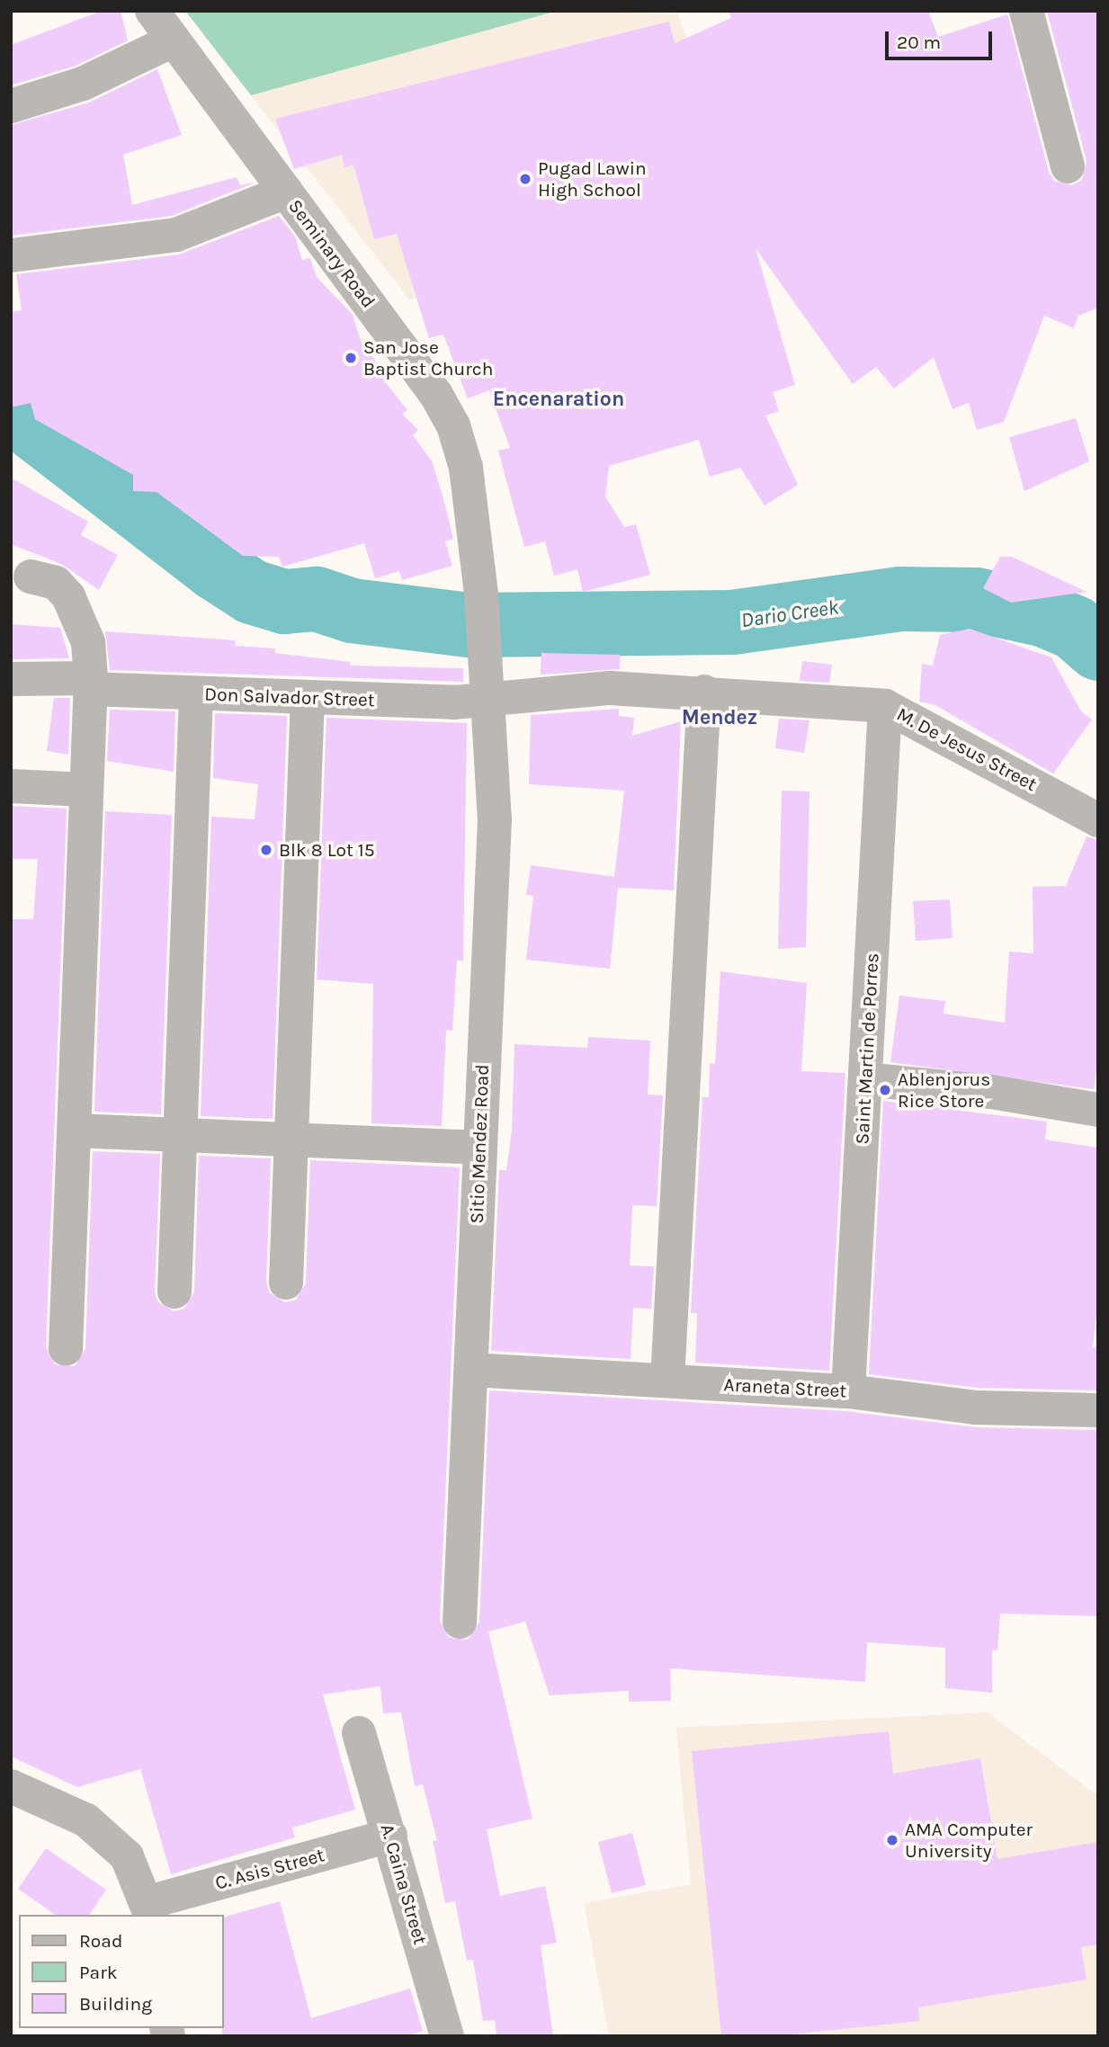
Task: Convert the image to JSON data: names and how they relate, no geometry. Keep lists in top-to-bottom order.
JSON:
{
  "streets": {
    "street": [
      "Seminary Road",
      "Don Salvador Street",
      "M. De Jesus Street",
      "Saint Martin de Porres",
      "Sitio Mendez Road",
      "Araneta Street",
      "C. Asis Street",
      "A. Caina Street"
    ]
  },
  "crossings": [
    ["Seminary Road", "Don Salvador Street"],
    ["Seminary Road", "M. De Jesus Street"],
    ["Seminary Road", "Sitio Mendez Road"],
    ["Don Salvador Street", "M. De Jesus Street"],
    ["Don Salvador Street", "Sitio Mendez Road"],
    ["M. De Jesus Street", "Saint Martin de Porres"],
    ["M. De Jesus Street", "Sitio Mendez Road"],
    ["Saint Martin de Porres", "Araneta Street"],
    ["Sitio Mendez Road", "Araneta Street"],
    ["C. Asis Street", "A. Caina Street"]
  ],
  "districts": ["Encenaration", "Mendez"],
  "water": ["Dario Creek"],
  "places": [
    "Pugad Lawin High School",
    "San Jose Baptist Church",
    "Blk 8 Lot 15",
    "Ablenjorus Rice Store",
    "AMA Computer University"
  ],
  "legend": ["Road", "Park", "Building"],
  "scale_bar": "20 m"
}
